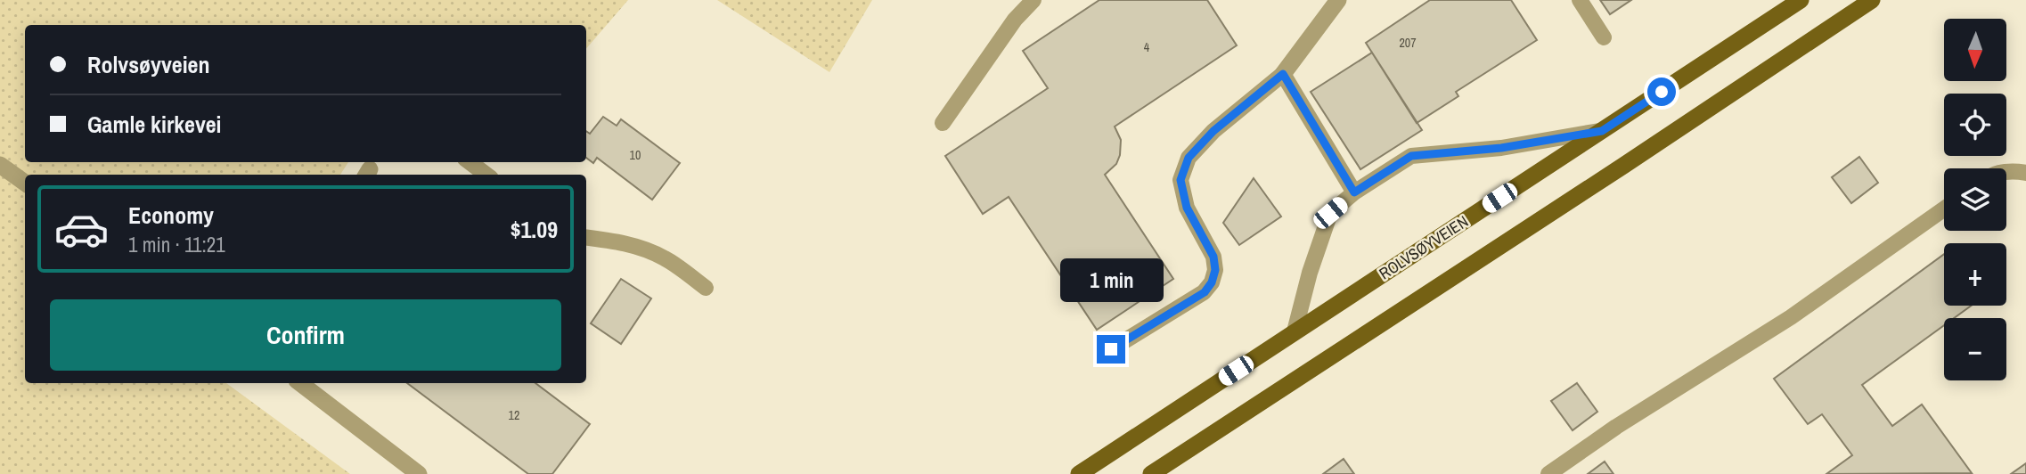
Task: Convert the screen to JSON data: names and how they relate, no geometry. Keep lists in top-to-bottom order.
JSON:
{
  "streets": {
    "main road": ["ROLVSØYVEIEN"]
  },
  "house_numbers": [
    "207",
    "4",
    "10",
    "12"
  ],
  "north": "bottom",
  "page": {
    "map_buttons": ["+", "−"],
    "banner": ["Rolvsøyveien", "Gamle kirkevei"],
    "list": [
      {
        "name": "Economy",
        "note": "1 min · 11:21",
        "value": "$1.09"
      }
    ],
    "bubble": "1 min",
    "buttons": "Confirm"
  }
}
